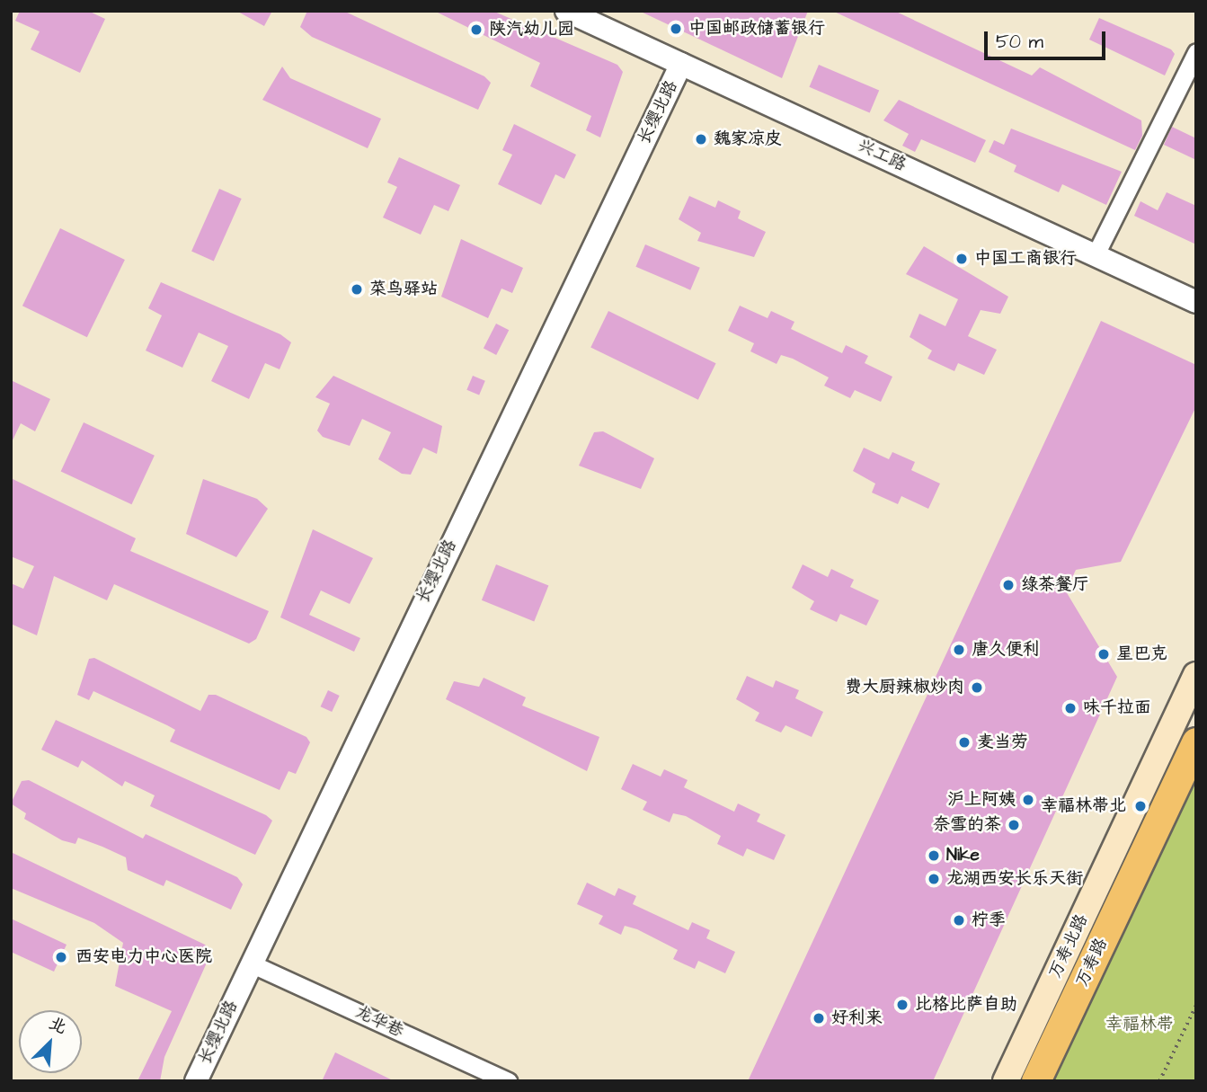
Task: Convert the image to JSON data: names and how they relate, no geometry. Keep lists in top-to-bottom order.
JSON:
{
  "streets": {
    "main road": ["万寿北路", "万寿路"],
    "street": ["长缨北路", "兴工路", "龙华巷"]
  },
  "crossings": [
    ["长缨北路", "兴工路"],
    ["长缨北路", "龙华巷"]
  ],
  "parks": ["幸福林带"],
  "places": [
    "中国邮政储蓄银行",
    "陕汽幼儿园",
    "魏家凉皮",
    "中国工商银行",
    "菜鸟驿站",
    "绿茶餐厅",
    "唐久便利",
    "星巴克",
    "费大厨辣椒炒肉",
    "味千拉面",
    "麦当劳",
    "沪上阿姨",
    "幸福林带北",
    "奈雪的茶",
    "Nike",
    "龙湖西安长乐天街",
    "柠季",
    "西安电力中心医院",
    "比格比萨自助",
    "好利来"
  ],
  "scale_bar": "50 m",
  "north": "top right"
}
